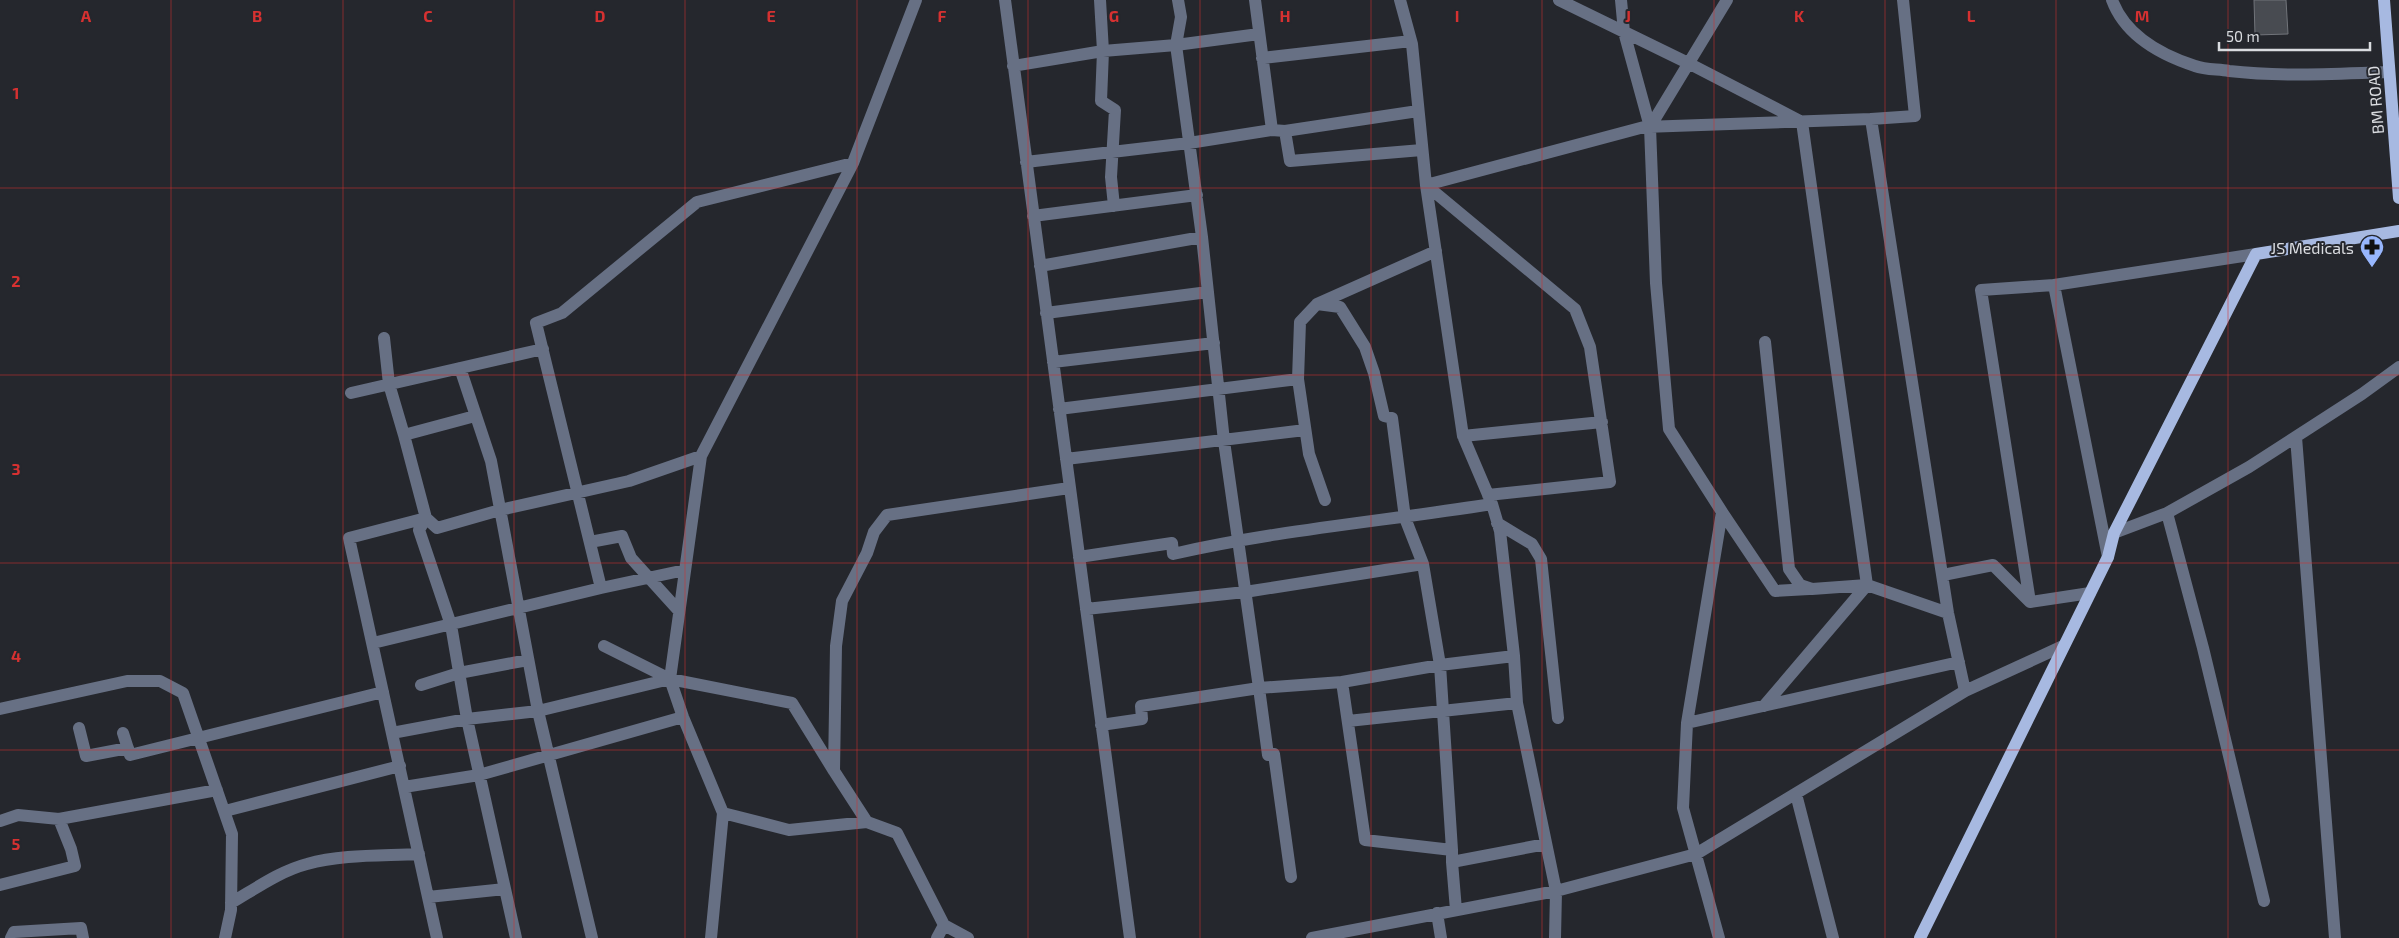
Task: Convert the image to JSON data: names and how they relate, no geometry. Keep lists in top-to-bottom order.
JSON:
{
  "streets": {
    "main road": ["BM ROAD"]
  },
  "places": {
    "pharmacy": ["JS Medicals"]
  },
  "scale_bar": "50 m",
  "grid": {
    "columns": [
      "A",
      "B",
      "C",
      "D",
      "E",
      "F",
      "G",
      "H",
      "I",
      "J",
      "K",
      "L",
      "M"
    ],
    "rows": [
      "1",
      "2",
      "3",
      "4",
      "5"
    ]
  }
}
